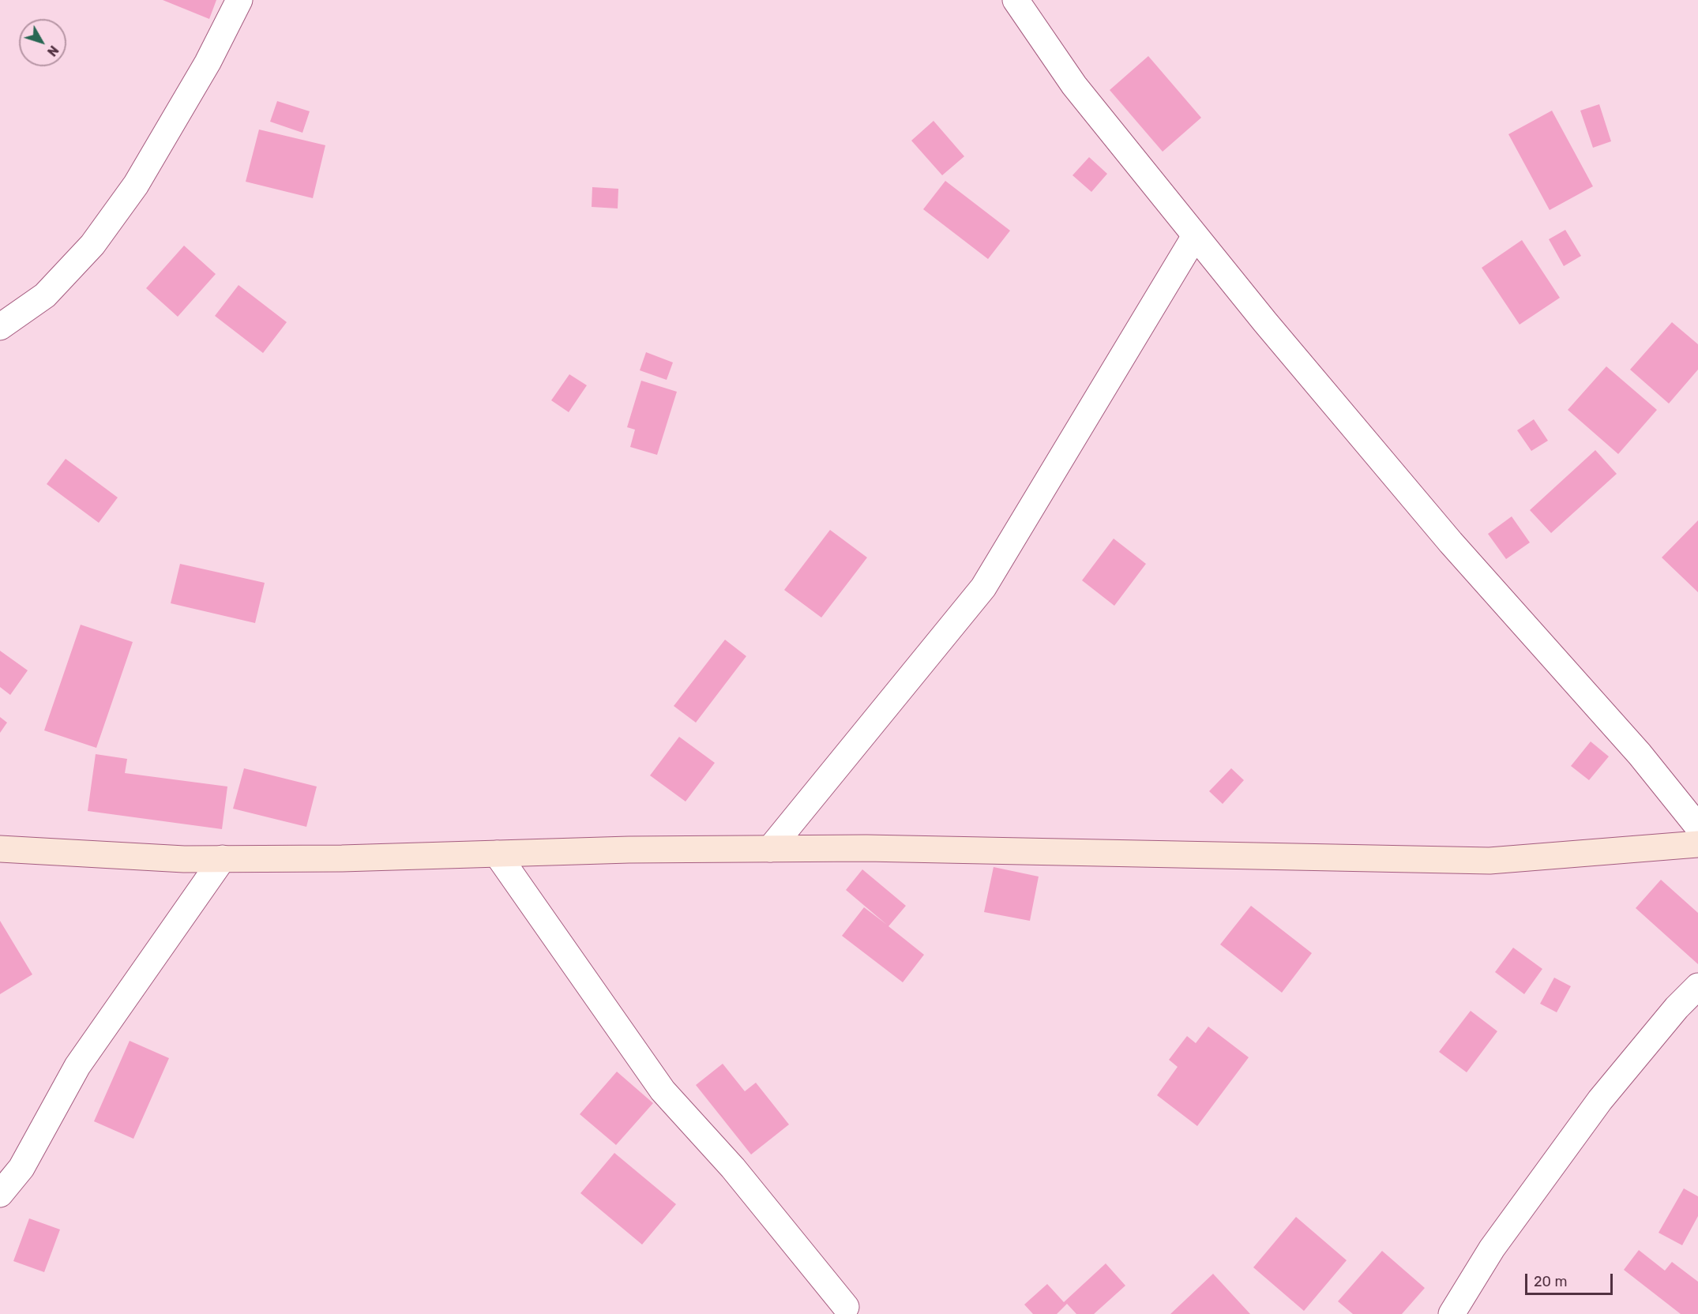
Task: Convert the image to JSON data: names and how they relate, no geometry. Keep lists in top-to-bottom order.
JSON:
{
  "scale_bar": "20 m",
  "north": "bottom right"
}
